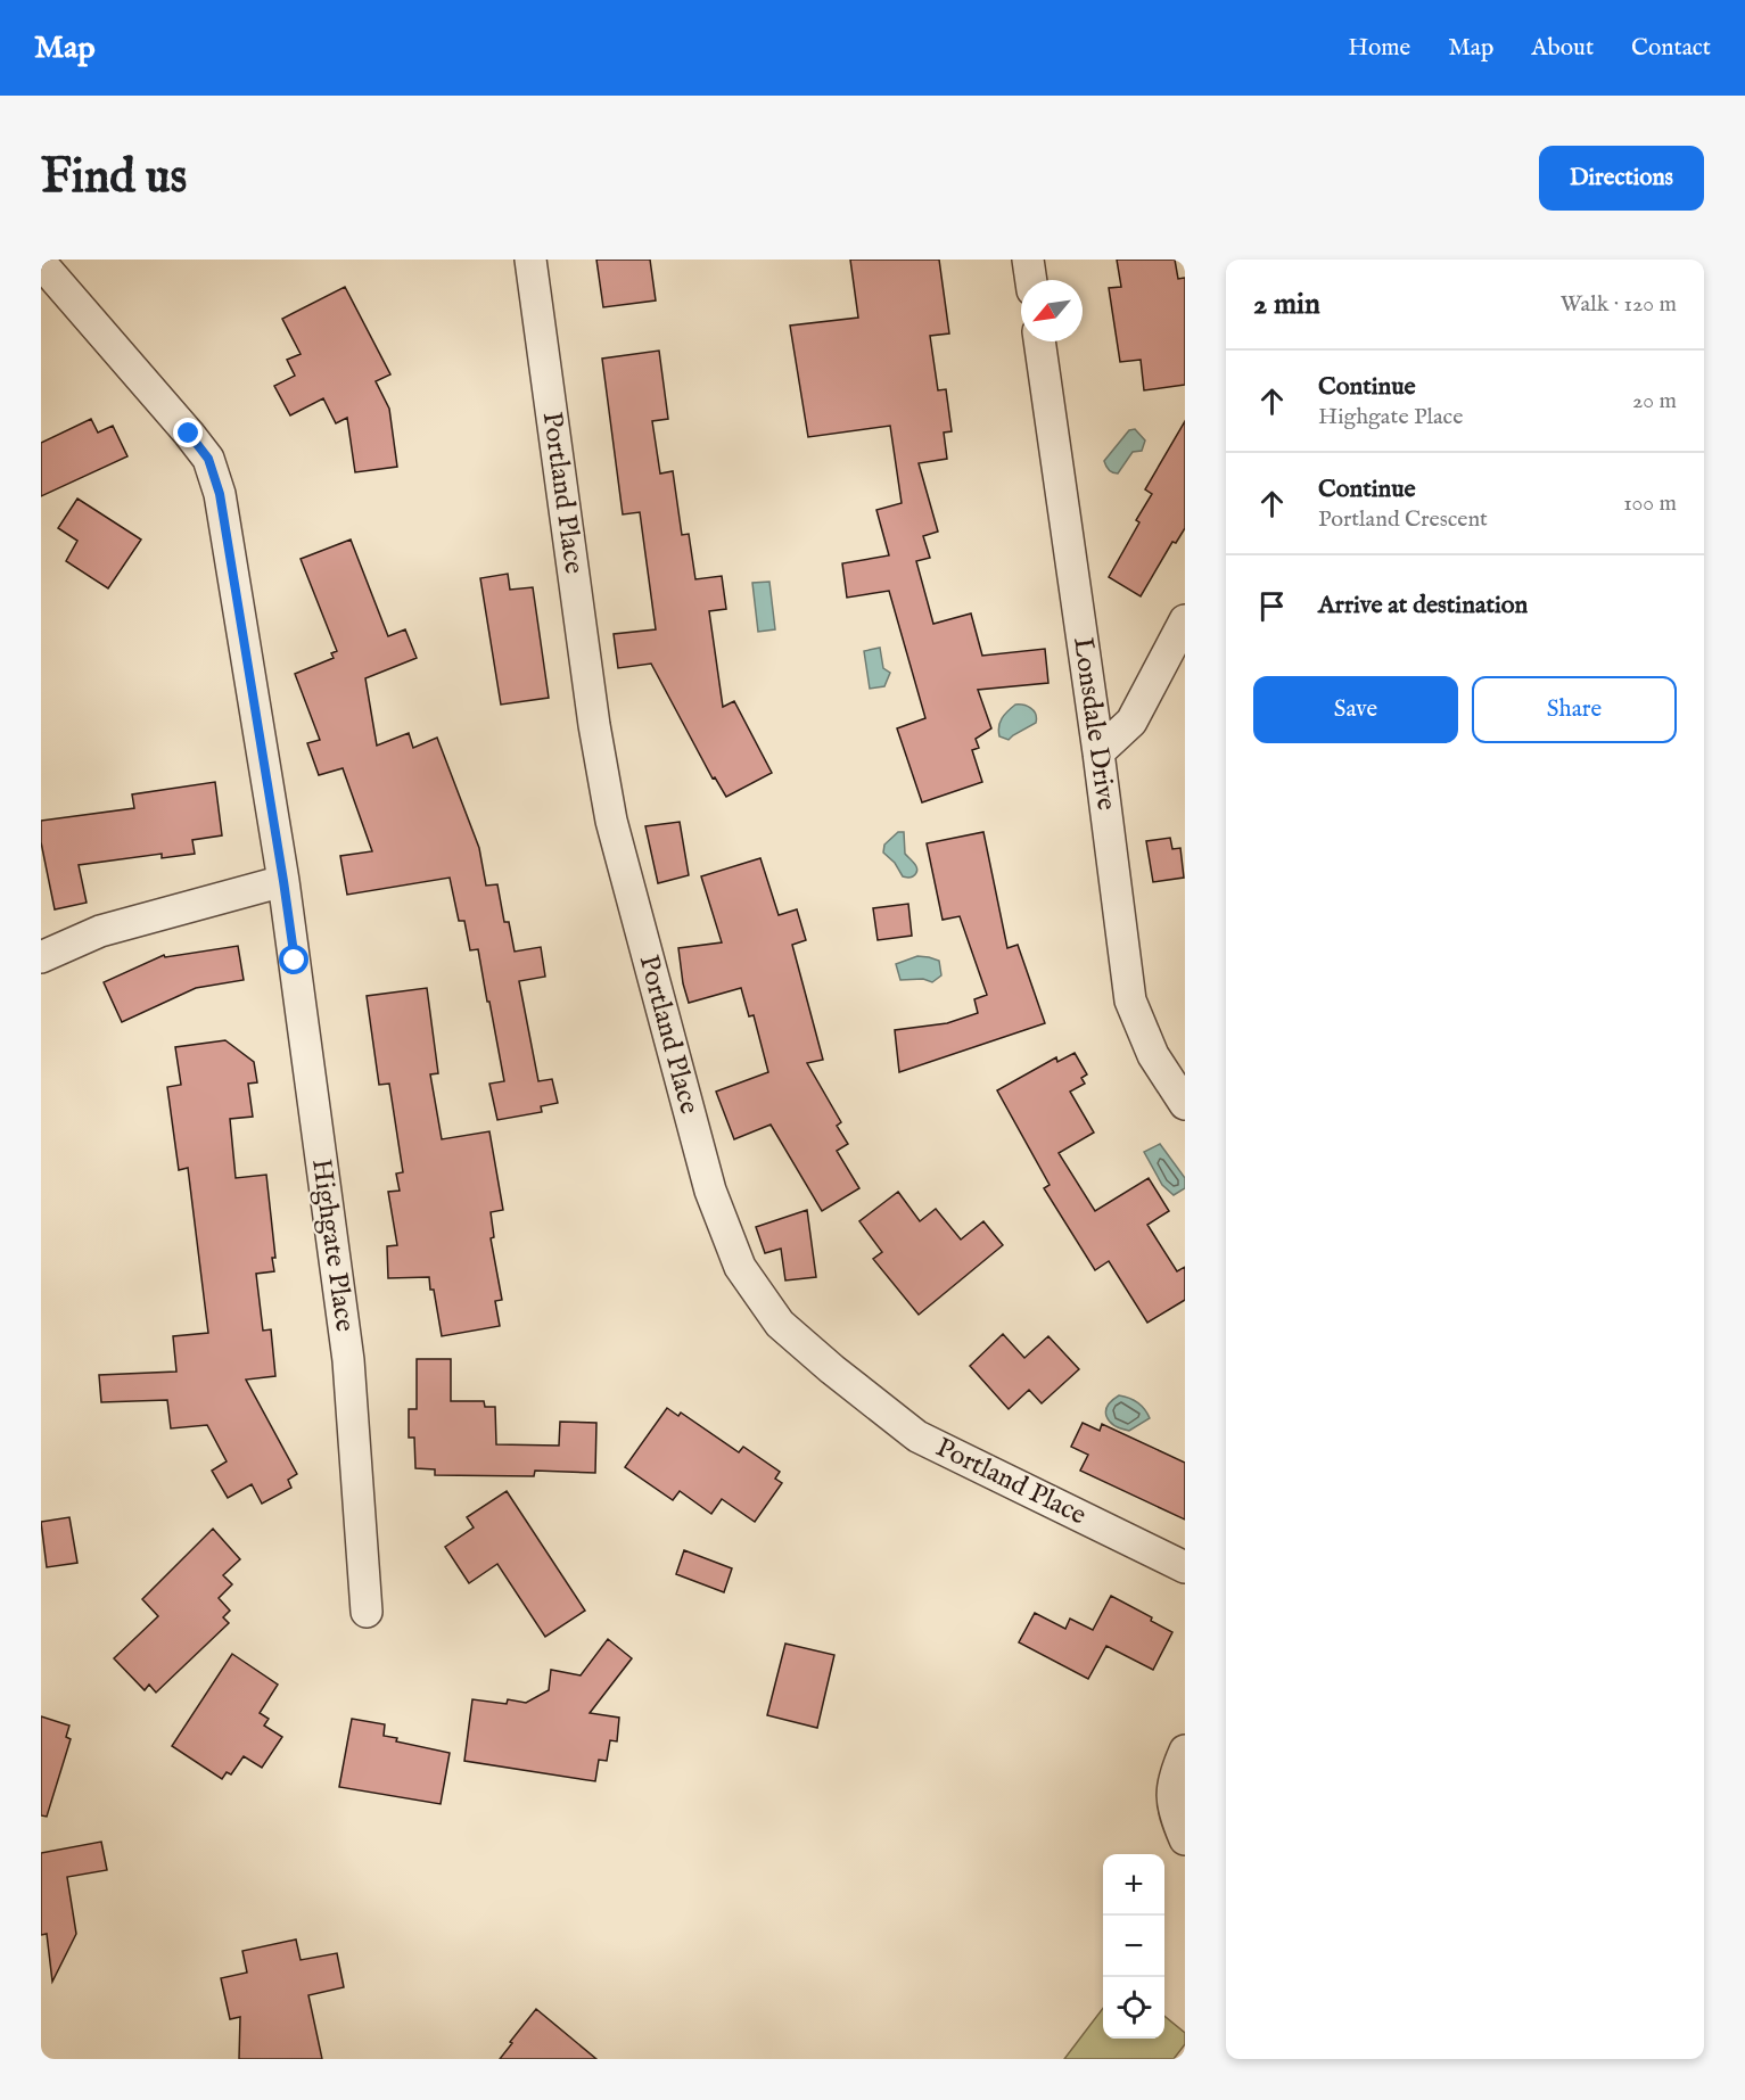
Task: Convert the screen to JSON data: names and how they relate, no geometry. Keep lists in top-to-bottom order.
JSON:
{
  "streets": {
    "street": ["Portland Place", "Lonsdale Drive", "Highgate Place"]
  },
  "north": "bottom left",
  "page": {
    "header": "Map",
    "nav": [
      "Home",
      "Map",
      "About",
      "Contact"
    ],
    "buttons": [
      "Directions",
      ["Save", "Share"]
    ],
    "title": "Find us",
    "heading": ["2 min", "Walk · 120 m"],
    "list": [
      ["Continue", "Highgate Place", "20 m"],
      ["Continue", "Portland Crescent", "100 m"],
      "Arrive at destination"
    ],
    "map_buttons": ["+", "−"]
  }
}
